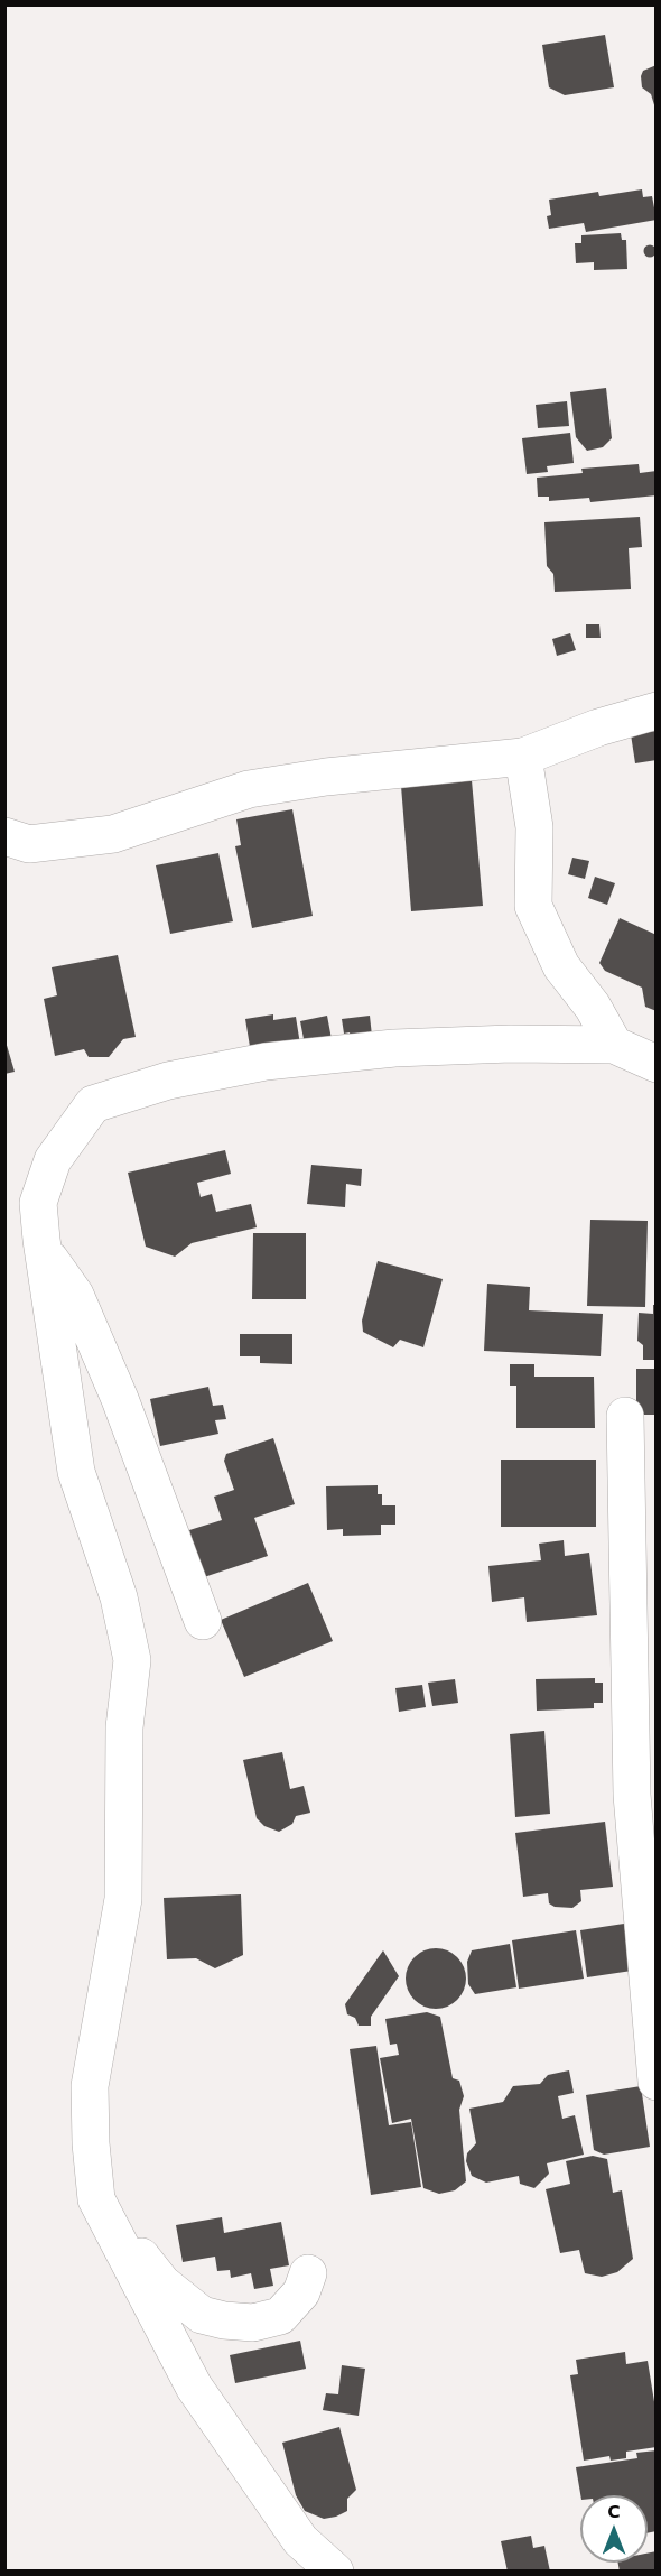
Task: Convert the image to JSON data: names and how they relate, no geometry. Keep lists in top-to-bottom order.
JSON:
{
  "north": "top"
}
